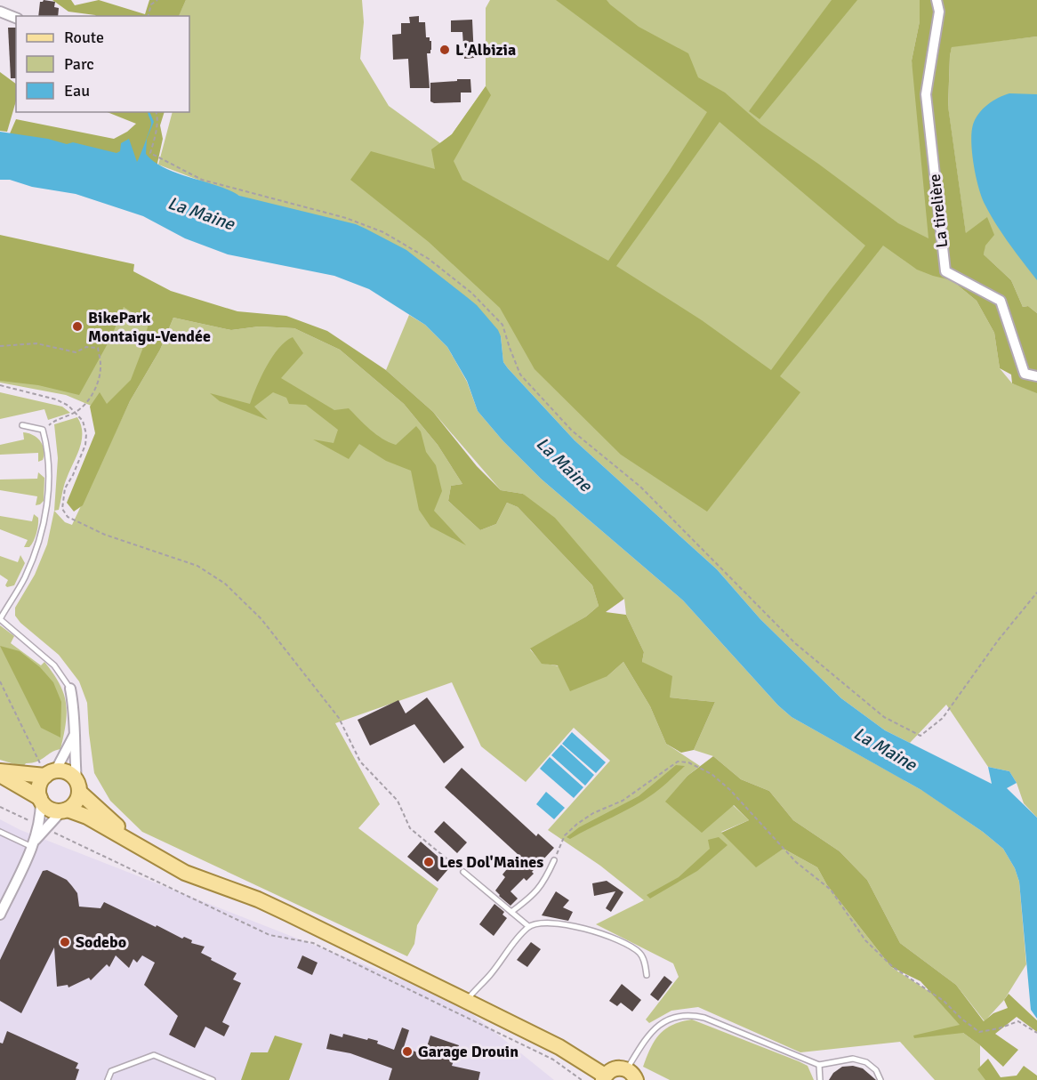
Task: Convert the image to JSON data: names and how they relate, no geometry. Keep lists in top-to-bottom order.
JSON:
{
  "streets": {
    "street": ["La tirelière"]
  },
  "water": ["La Maine"],
  "places": [
    "L'Albizia",
    "BikePark Montaigu-Vendée",
    "Les Dol'Maines",
    "Sodebo",
    "Garage Drouin"
  ],
  "legend": ["Route", "Parc", "Eau"]
}
